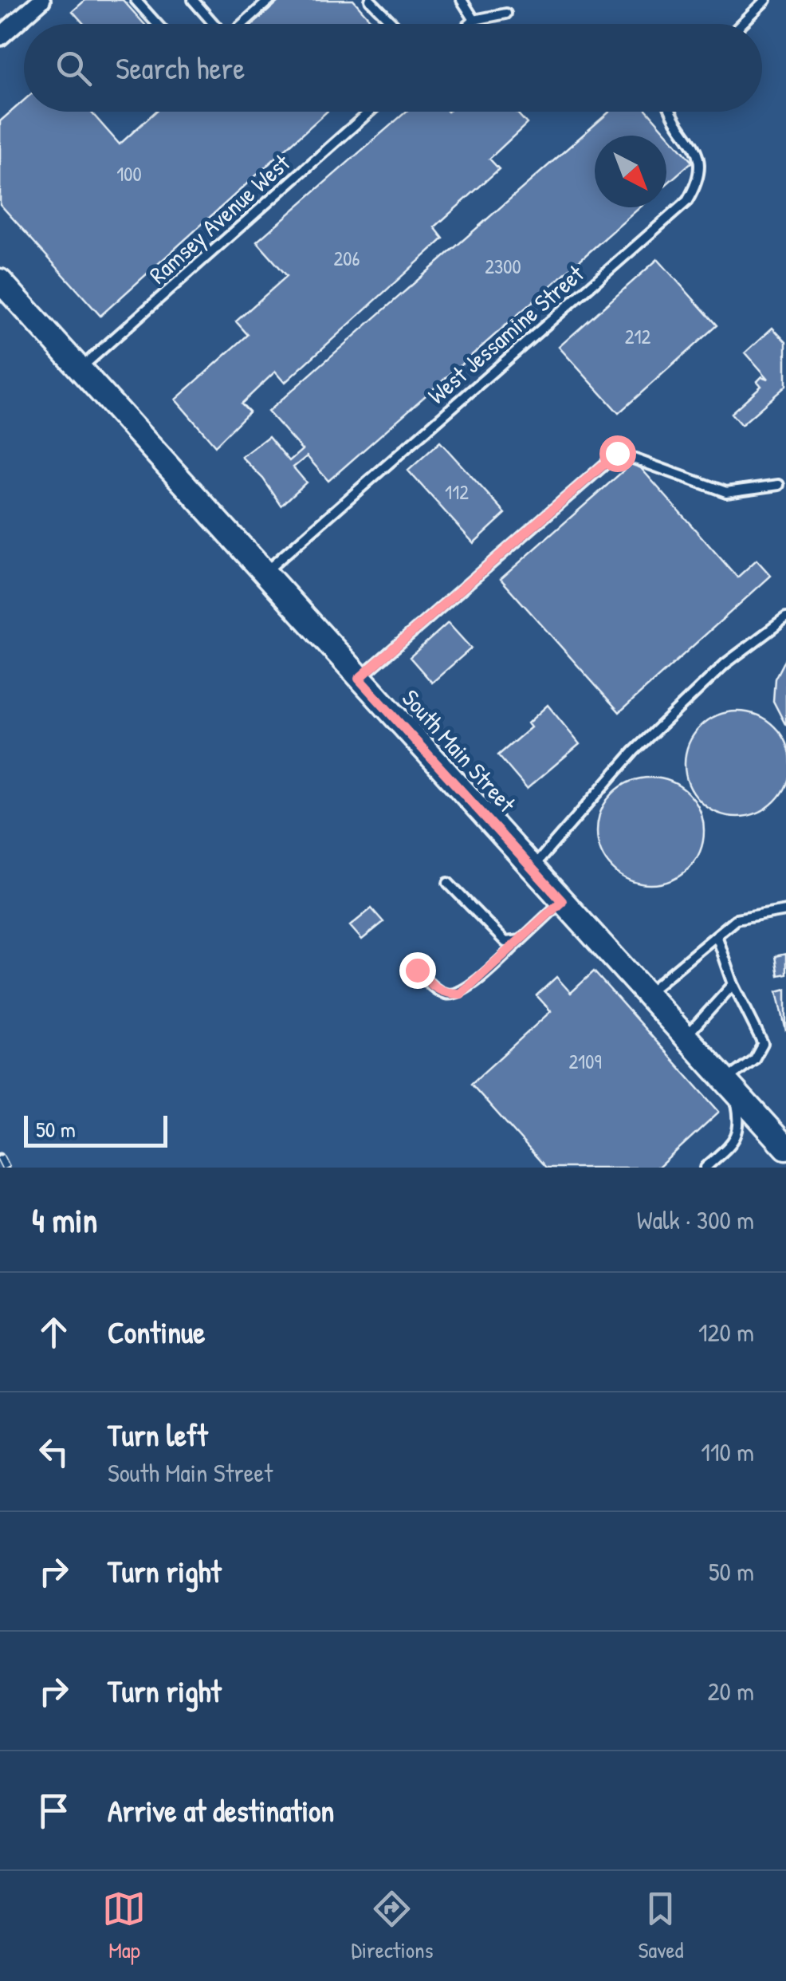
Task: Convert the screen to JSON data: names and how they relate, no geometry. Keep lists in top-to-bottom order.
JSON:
{
  "streets": {
    "street": ["South Main Street"],
    "lane": ["Ramsey Avenue West", "West Jessamine Street"]
  },
  "crossings": [
    ["Ramsey Avenue West", "South Main Street"],
    ["West Jessamine Street", "South Main Street"]
  ],
  "house_numbers": [
    "100",
    "206",
    "2300",
    "212",
    "112",
    "2109"
  ],
  "scale_bar": "50 m",
  "north": "bottom right",
  "page": {
    "search": "Search here",
    "scale": "50 m",
    "heading": ["4 min", "Walk · 300 m"],
    "list": [
      ["Continue", "120 m"],
      ["Turn left", "South Main Street", "110 m"],
      ["Turn right", "50 m"],
      ["Turn right", "20 m"],
      "Arrive at destination"
    ],
    "nav": ["Map", "Directions", "Saved"]
  }
}
